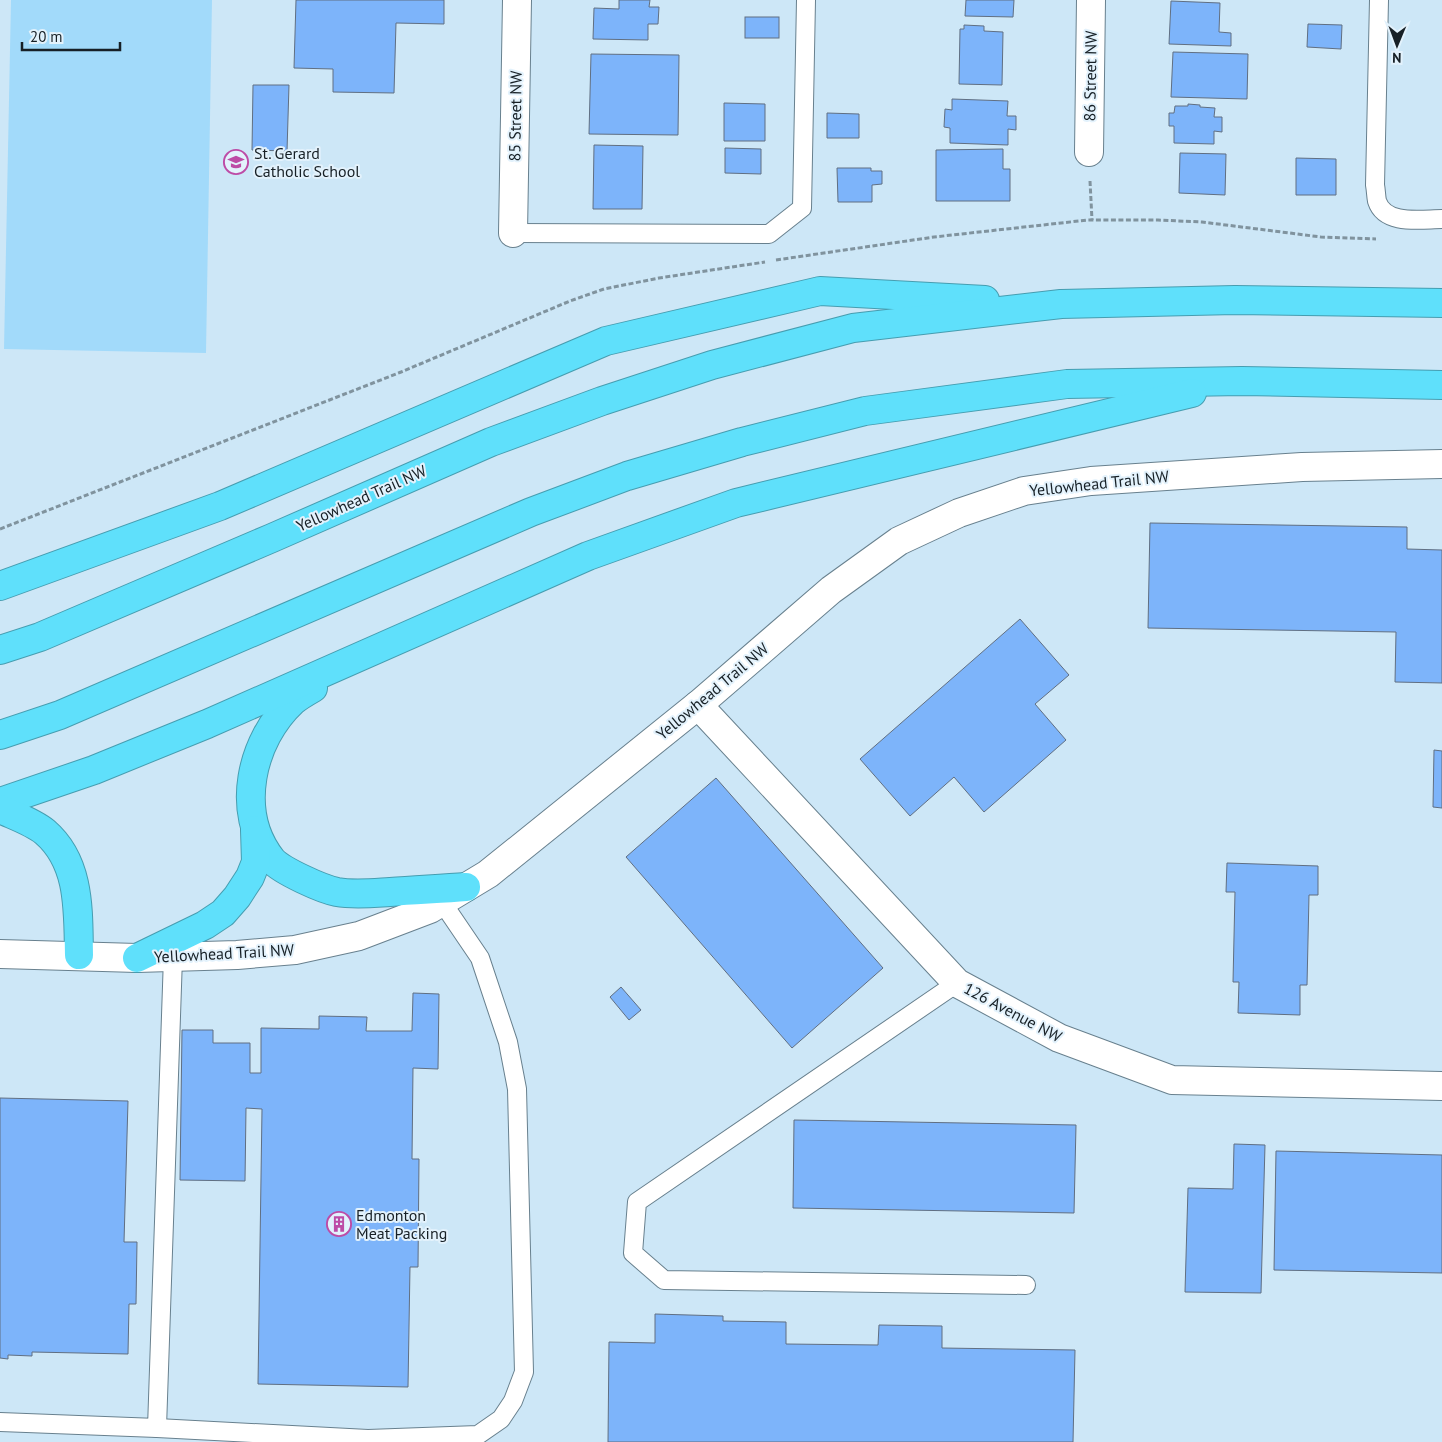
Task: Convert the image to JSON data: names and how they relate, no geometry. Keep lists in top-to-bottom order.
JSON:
{
  "streets": {
    "highway": ["Yellowhead Trail NW"],
    "street": ["86 Street NW", "85 Street NW", "126 Avenue NW"]
  },
  "crossings": [
    ["Yellowhead Trail NW", "126 Avenue NW"]
  ],
  "places": {
    "school or university": ["St. Gerard Catholic School"],
    "building": ["Edmonton Meat Packing"]
  },
  "scale_bar": "20 m",
  "north": "bottom"
}
